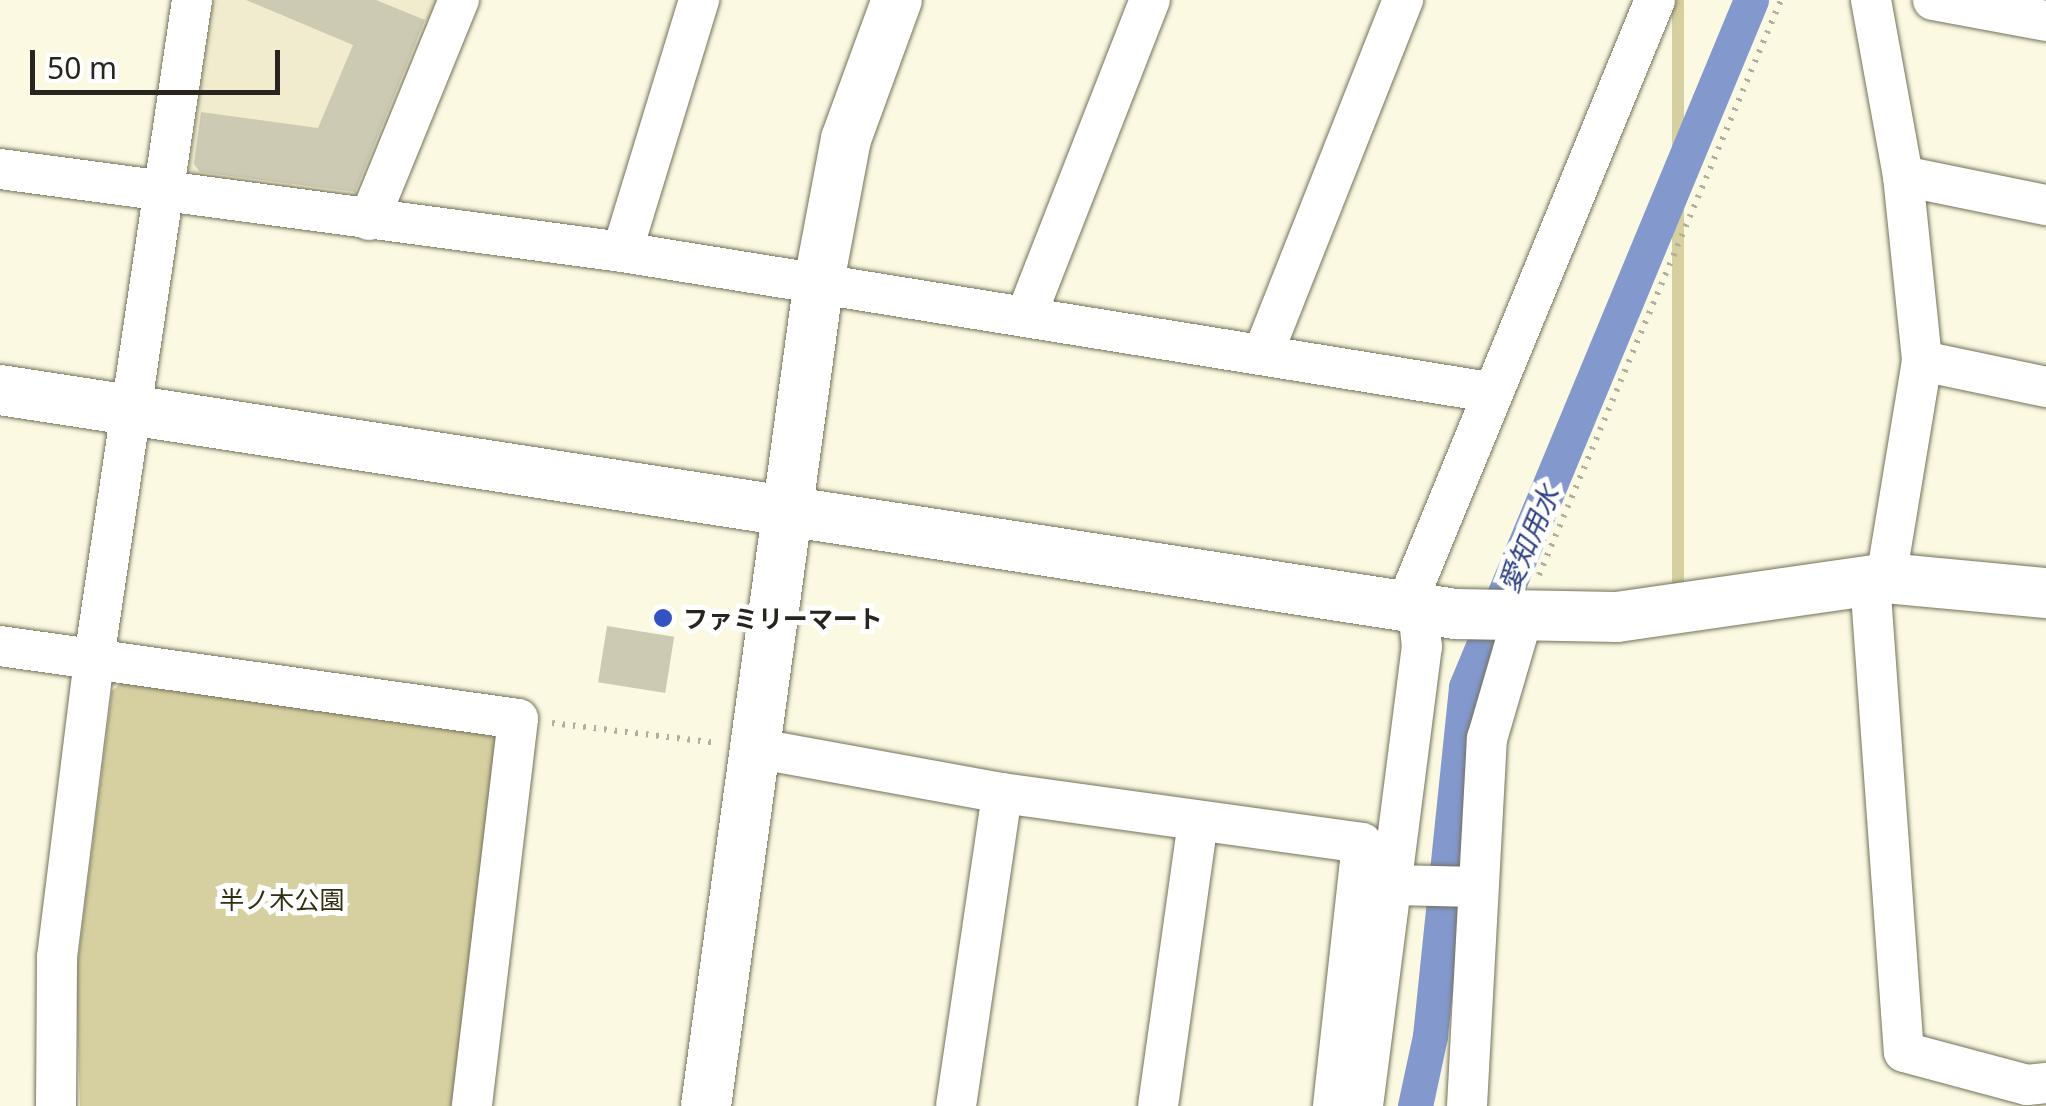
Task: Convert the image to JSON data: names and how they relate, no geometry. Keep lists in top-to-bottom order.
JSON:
{
  "water": ["愛知用水"],
  "parks": ["半ノ木公園"],
  "places": ["ファミリーマート"],
  "scale_bar": "50 m"
}
